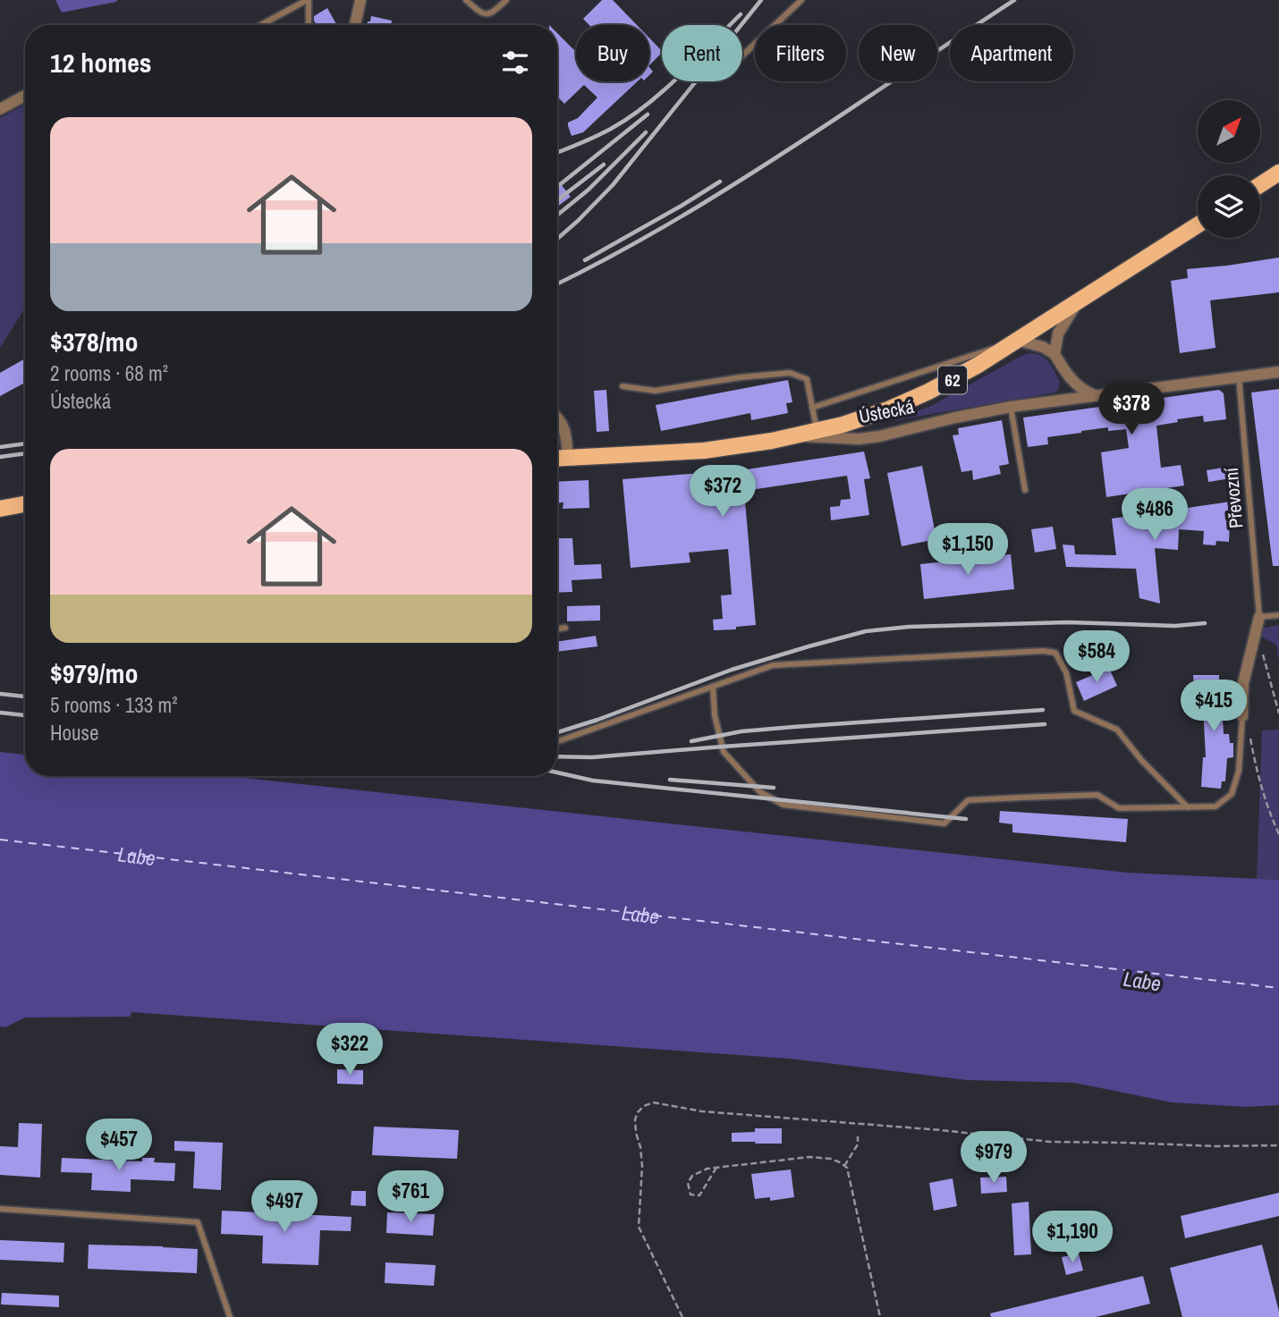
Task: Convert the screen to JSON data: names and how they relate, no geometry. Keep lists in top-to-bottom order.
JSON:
{
  "streets": {
    "main road": ["62", "Ústecká"],
    "lane": ["Převozní"]
  },
  "crossings": [
    ["62", "Ústecká"],
    ["Ústecká", "Převozní"]
  ],
  "water": ["Labe"],
  "north": "top right",
  "page": {
    "chip": [
      "Buy",
      "Rent",
      "Filters",
      "New",
      "Apartment"
    ],
    "heading": "12 homes",
    "list": [
      {
        "name": "$378/mo",
        "note": "2 rooms · 68 m² · Ústecká"
      },
      {
        "name": "$979/mo",
        "note": "5 rooms · 133 m² · House"
      }
    ],
    "price": [
      "$378",
      "$372",
      "$486",
      "$1,150",
      "$584",
      "$415",
      "$322",
      "$457",
      "$979",
      "$761",
      "$497",
      "$1,190"
    ]
  }
}
